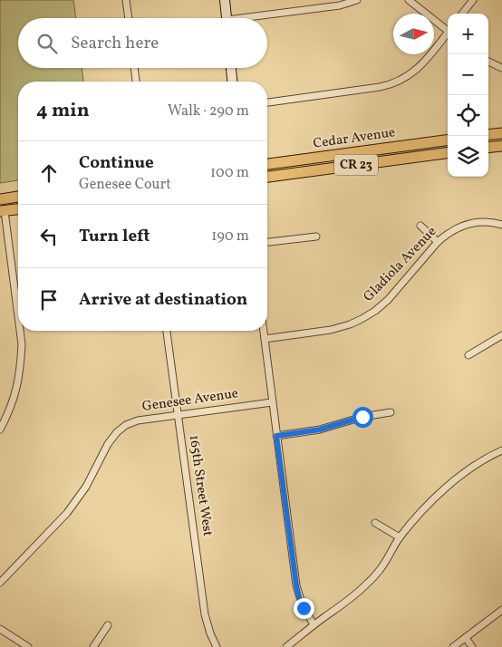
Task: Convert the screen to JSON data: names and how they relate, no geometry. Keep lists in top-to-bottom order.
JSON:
{
  "streets": {
    "main road": ["Cedar Avenue", "CR 23"],
    "street": ["Gladiola Avenue", "Genesee Avenue", "165th Street West"]
  },
  "crossings": [
    ["Genesee Avenue", "165th Street West"]
  ],
  "north": "right",
  "page": {
    "map_buttons": ["+", "−"],
    "search": "Search here",
    "heading": ["4 min", "Walk · 290 m"],
    "list": [
      ["Continue", "Genesee Court", "100 m"],
      ["Turn left", "190 m"],
      "Arrive at destination"
    ]
  }
}
